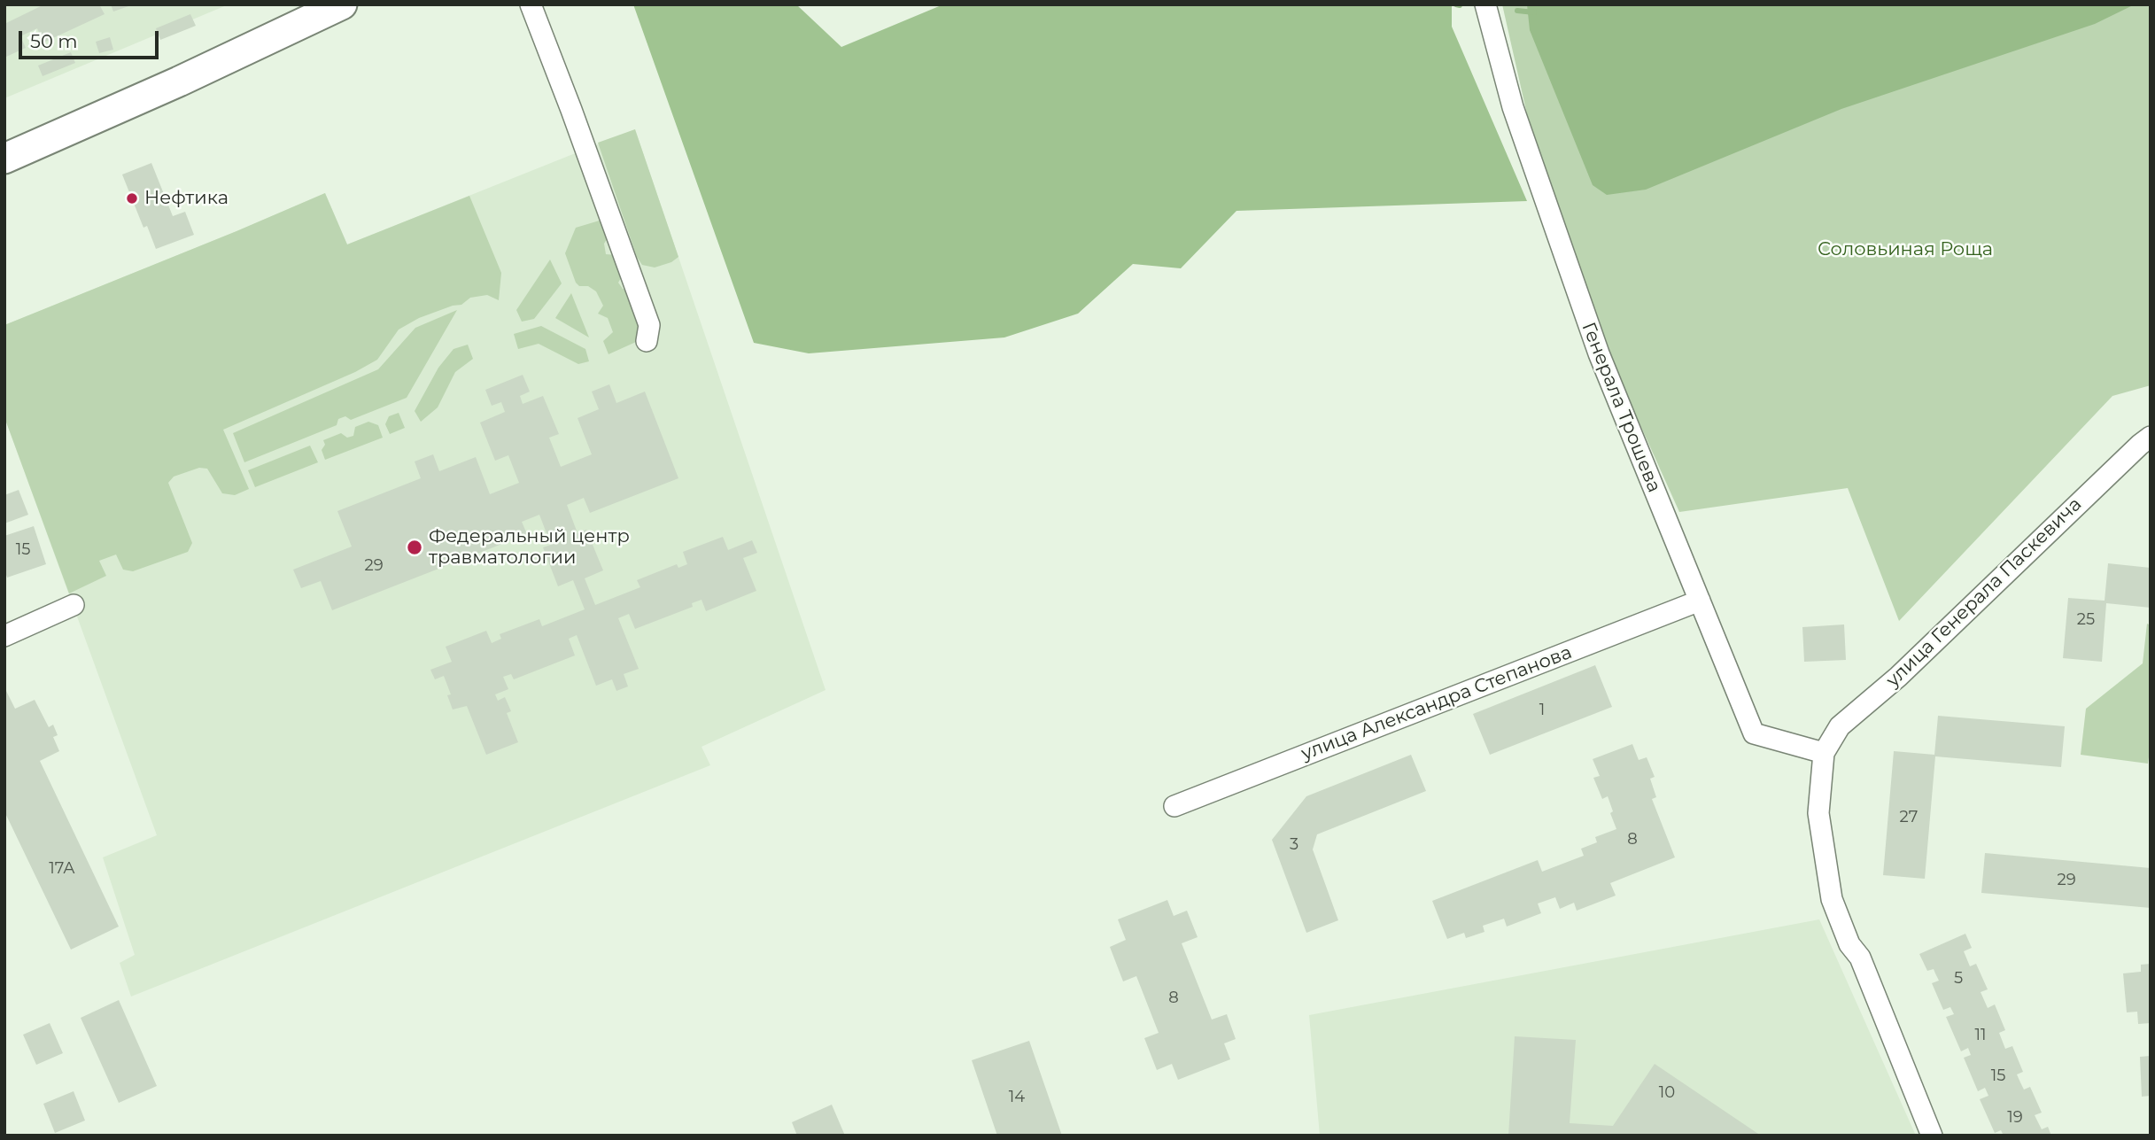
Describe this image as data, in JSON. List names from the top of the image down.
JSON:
{
  "streets": {
    "street": ["Генерала Трошева", "улица Генерала Паскевича", "улица Александра Степанова"]
  },
  "crossings": [
    ["Генерала Трошева", "улица Генерала Паскевича"],
    ["Генерала Трошева", "улица Александра Степанова"]
  ],
  "parks": ["Соловьиная Роща"],
  "places": ["Нефтика", "Федеральный центр травматологии"],
  "house_numbers": [
    "15",
    "29",
    "25",
    "1",
    "27",
    "8",
    "3",
    "17А",
    "29",
    "5",
    "8",
    "11",
    "15",
    "10",
    "14",
    "19"
  ],
  "scale_bar": "50 m"
}
